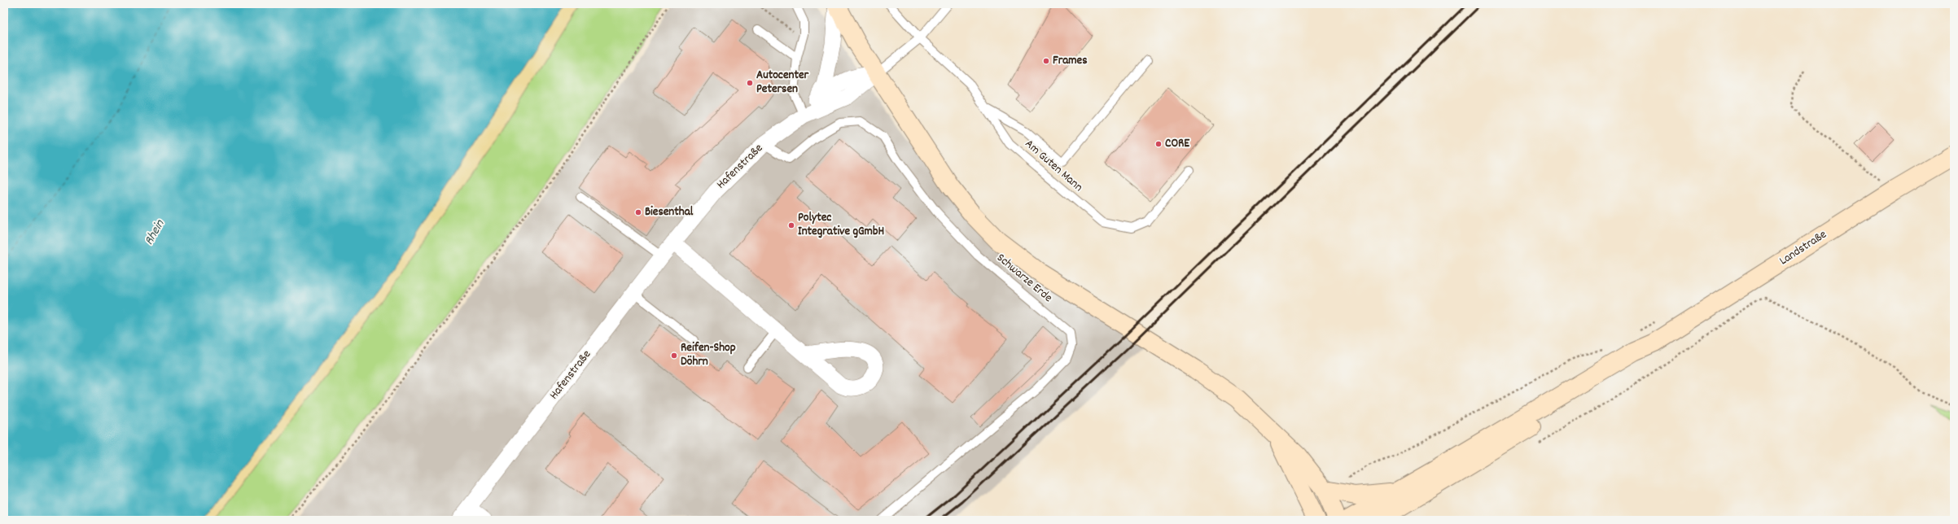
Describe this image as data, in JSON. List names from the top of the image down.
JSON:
{
  "streets": {
    "street": ["Hafenstraße", "Landstraße"],
    "lane": ["Am Guten Mann", "Schwarze Erde"]
  },
  "crossings": [
    ["Hafenstraße", "Schwarze Erde"]
  ],
  "water": ["Rhein"],
  "places": [
    "Frames",
    "Autocenter Petersen",
    "CORE",
    "Biesenthal",
    "Polytec Integrative gGmbH",
    "Reifen-Shop Döhrn"
  ]
}
